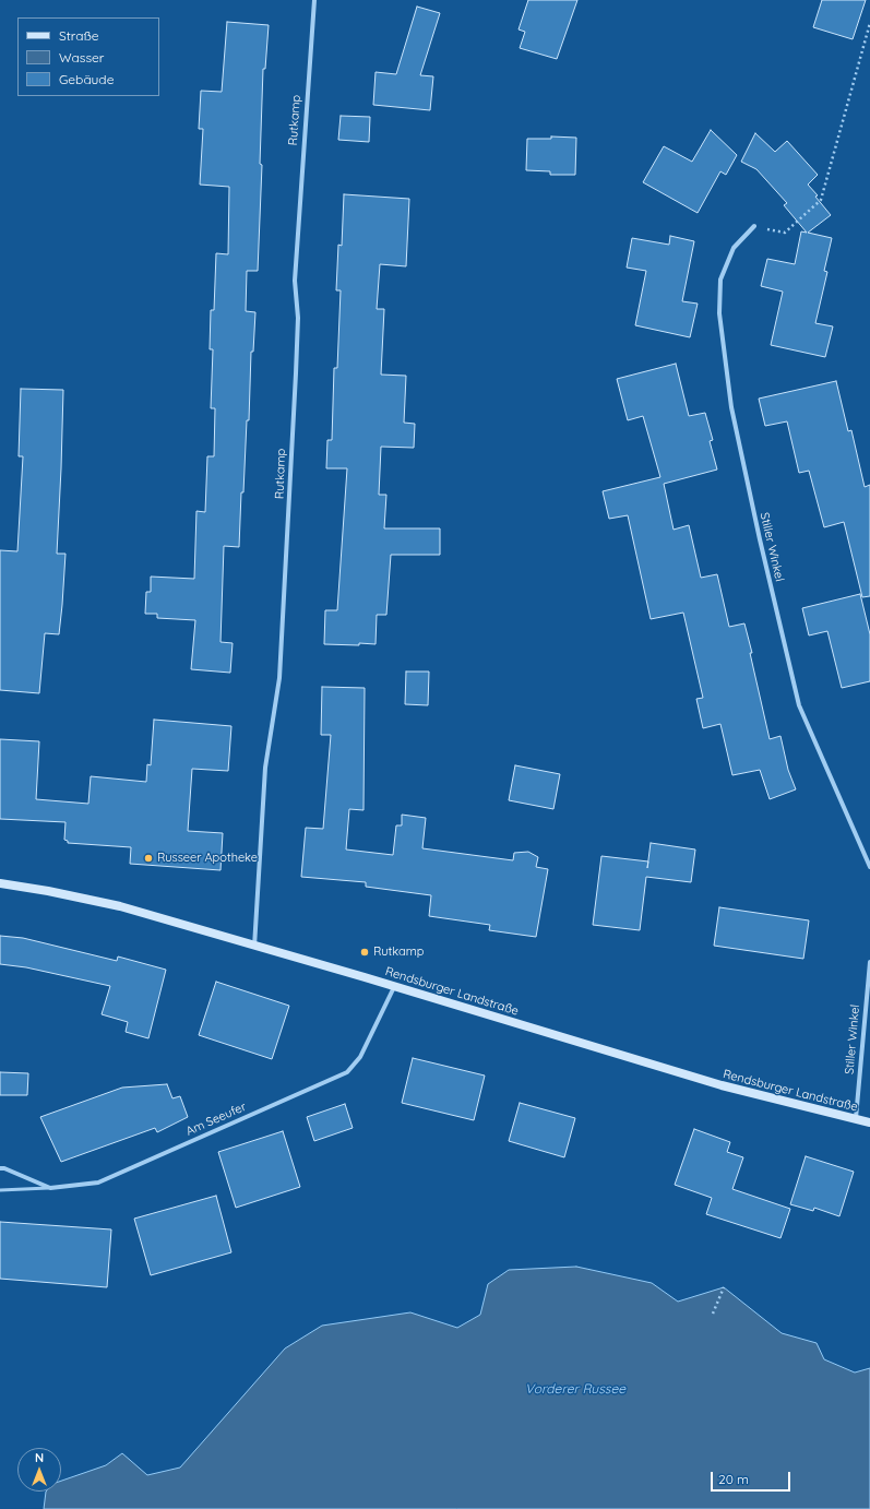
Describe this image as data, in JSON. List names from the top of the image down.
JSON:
{
  "streets": {
    "street": [
      "Rutkamp",
      "Stiller Winkel",
      "Rendsburger Landstraße",
      "Am Seeufer"
    ]
  },
  "crossings": [
    ["Rutkamp", "Rendsburger Landstraße"],
    ["Stiller Winkel", "Rendsburger Landstraße"],
    ["Rendsburger Landstraße", "Am Seeufer"]
  ],
  "water": ["Vorderer Russee"],
  "places": ["Russeer Apotheke", "Rutkamp"],
  "legend": ["Straße", "Wasser", "Gebäude"],
  "scale_bar": "20 m",
  "north": "top"
}
